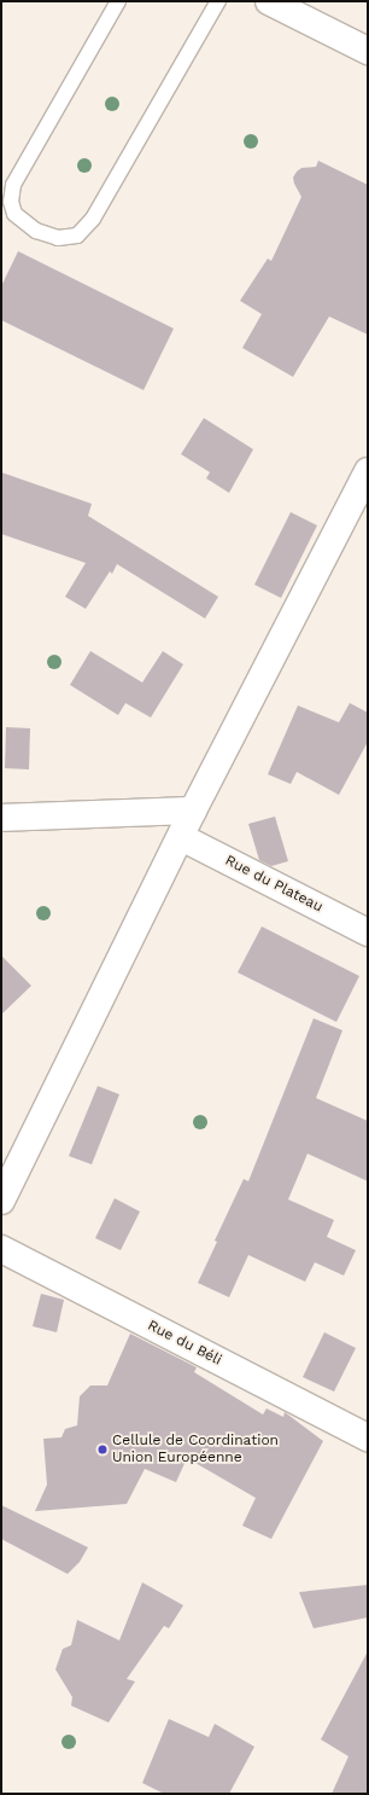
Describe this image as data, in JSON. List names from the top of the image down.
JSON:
{
  "streets": {
    "street": ["Rue du Plateau", "Rue du Béli"]
  },
  "places": ["Cellule de Coordination Union Européenne"]
}
